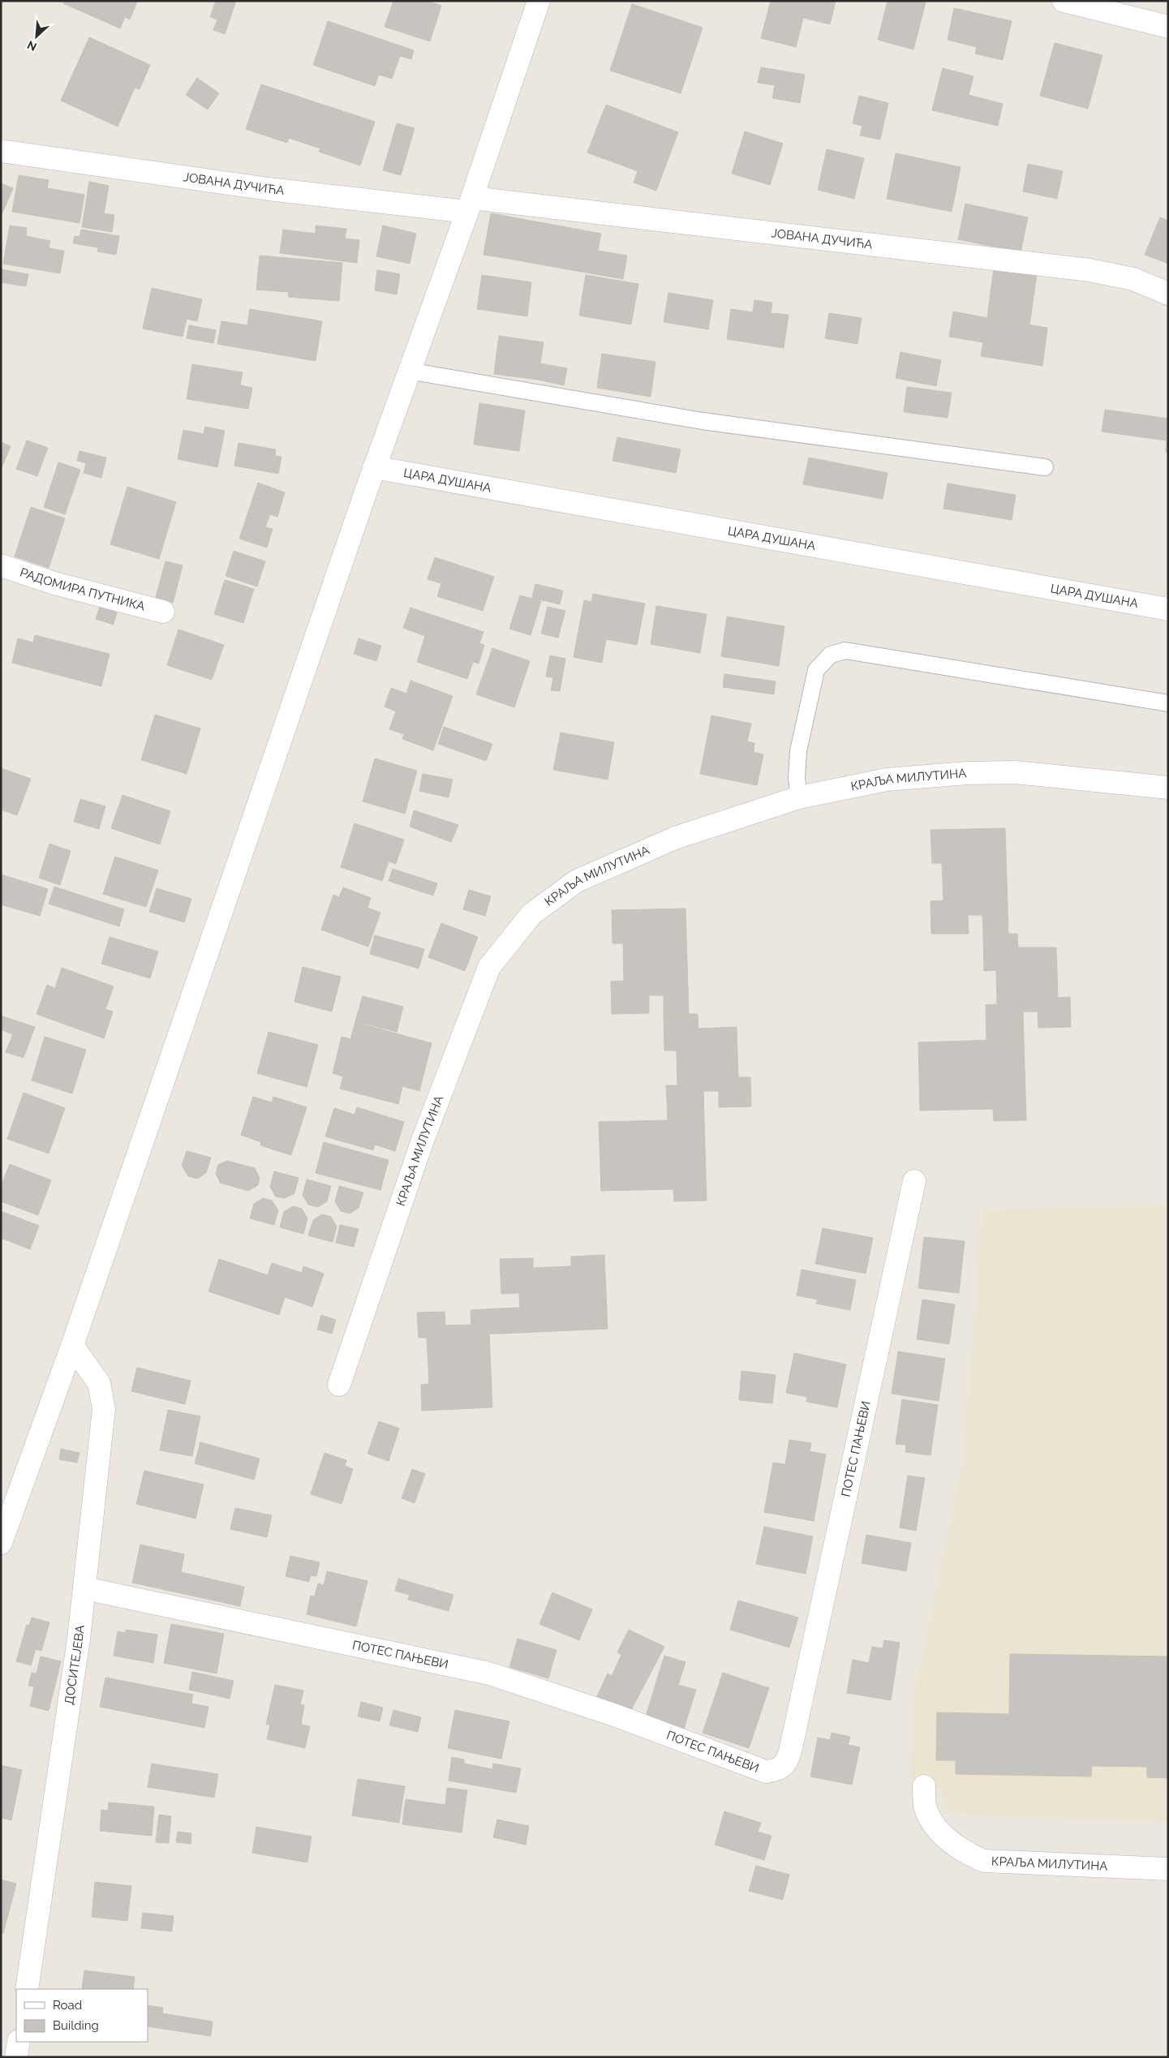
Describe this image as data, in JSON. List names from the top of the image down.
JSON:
{
  "streets": {
    "street": [
      "ЈОВАНА ДУЧИЋА",
      "ЦАРА ДУШАНА",
      "РАДОМИРА ПУТНИКА",
      "КРАЉА МИЛУТИНА",
      "ПОТЕС ПАЊЕВИ",
      "ДОСИТЕЈЕВА"
    ]
  },
  "crossings": [
    ["ПОТЕС ПАЊЕВИ", "ДОСИТЕЈЕВА"]
  ],
  "legend": ["Road", "Building"],
  "north": "bottom left"
}
